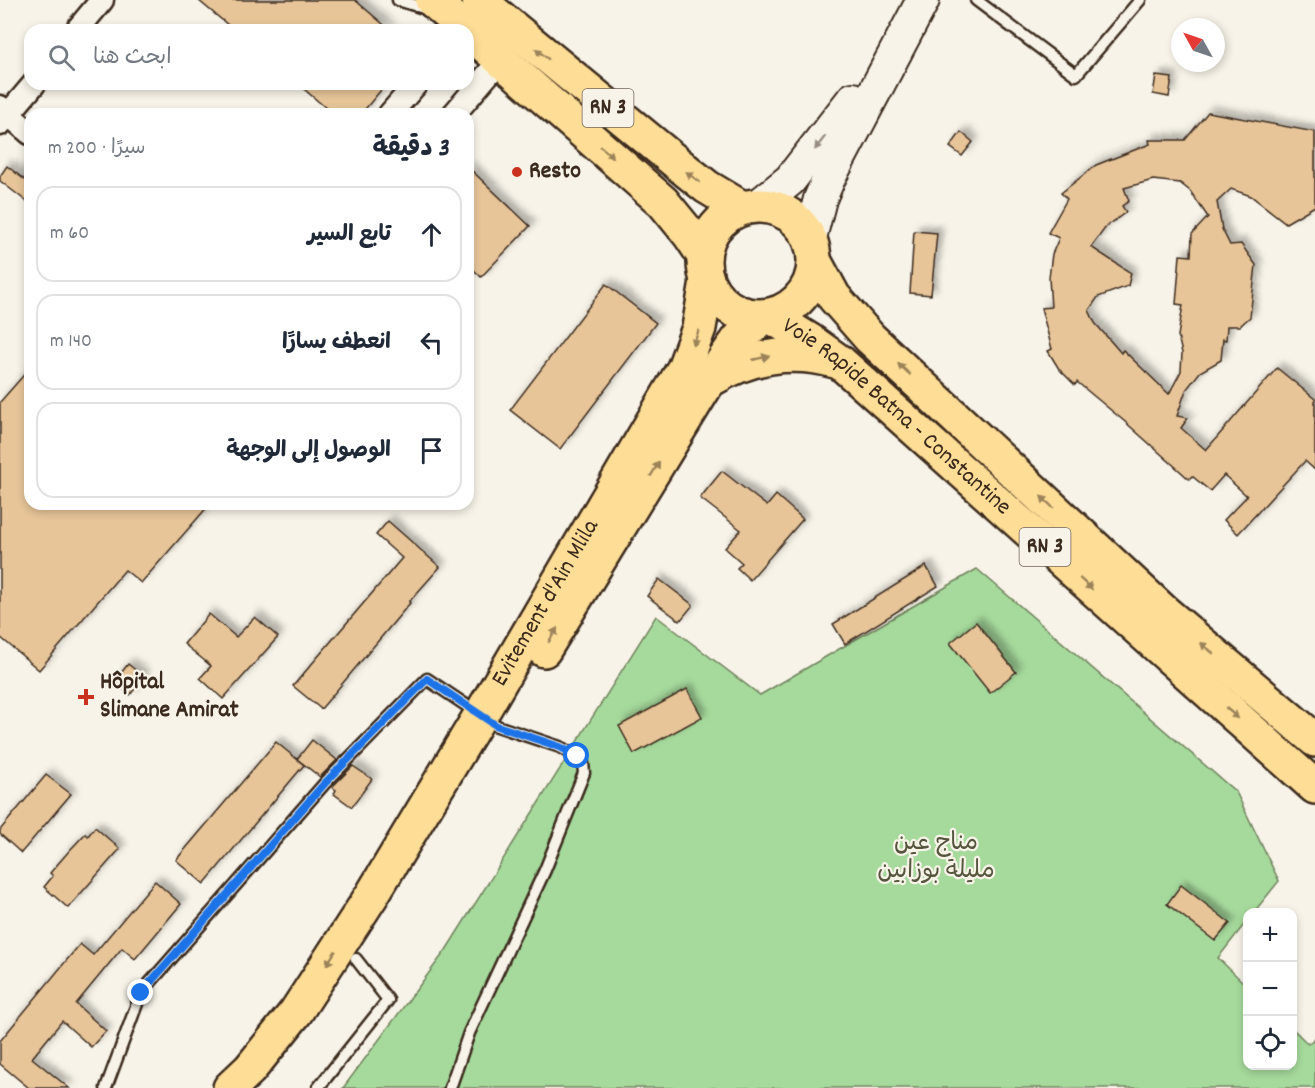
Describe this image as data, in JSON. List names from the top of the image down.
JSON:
{
  "streets": {
    "highway": ["RN 3", "Voie Rapide Batna - Constantine", "Evitement d'Ain Mlila"]
  },
  "crossings": [
    ["RN 3", "Voie Rapide Batna - Constantine"],
    ["RN 3", "Evitement d'Ain Mlila"],
    ["Voie Rapide Batna - Constantine", "Evitement d'Ain Mlila"]
  ],
  "parks": ["مناج عين مليلة بوزابين"],
  "places": {
    "other": ["Resto"],
    "health": ["Hôpital Slimane Amirat"]
  },
  "north": "top left",
  "page": {
    "search": "ابحث هنا",
    "heading": ["3 دقيقة", "سيرًا · 200 m"],
    "list": [
      ["تابع السير", "60 m"],
      ["انعطف يسارًا", "140 m"],
      "الوصول إلى الوجهة"
    ],
    "map_buttons": ["+", "−"]
  }
}
